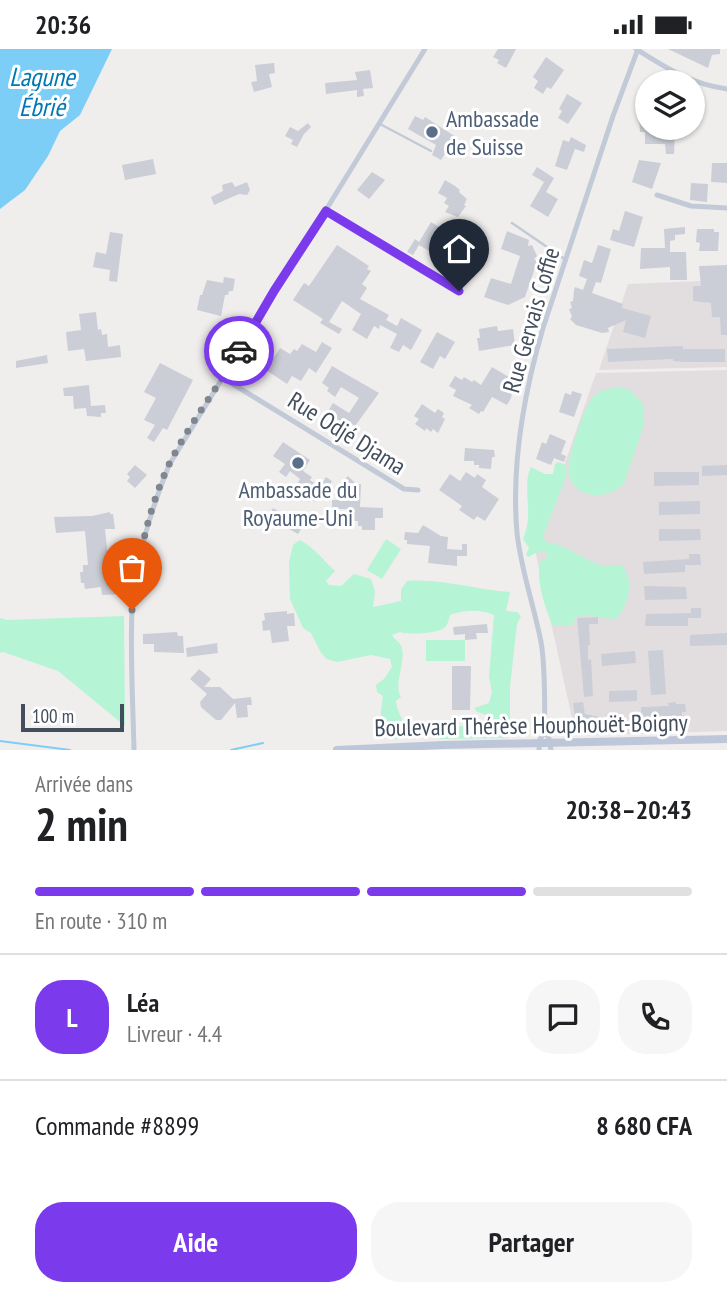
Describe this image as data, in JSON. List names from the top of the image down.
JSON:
{
  "streets": {
    "main road": ["Boulevard Thérèse Houphouët-Boigny"],
    "street": ["Rue Gervais Coffie", "Rue Odjé Djama"]
  },
  "water": ["Lagune Ébrié"],
  "places": ["Ambassade de Suisse", "Ambassade du Royaume-Uni"],
  "scale_bar": "100 m",
  "page": {
    "status": "20:36",
    "scale": "100 m",
    "heading": ["2 min", "Arrivée dans", "20:38–20:43"],
    "panel": [
      "Léa",
      "Livreur · 4.4",
      "Commande #8899",
      "8 680 CFA"
    ],
    "bar": "En route · 310 m",
    "round": "L",
    "buttons": ["Aide", "Partager"]
  }
}
